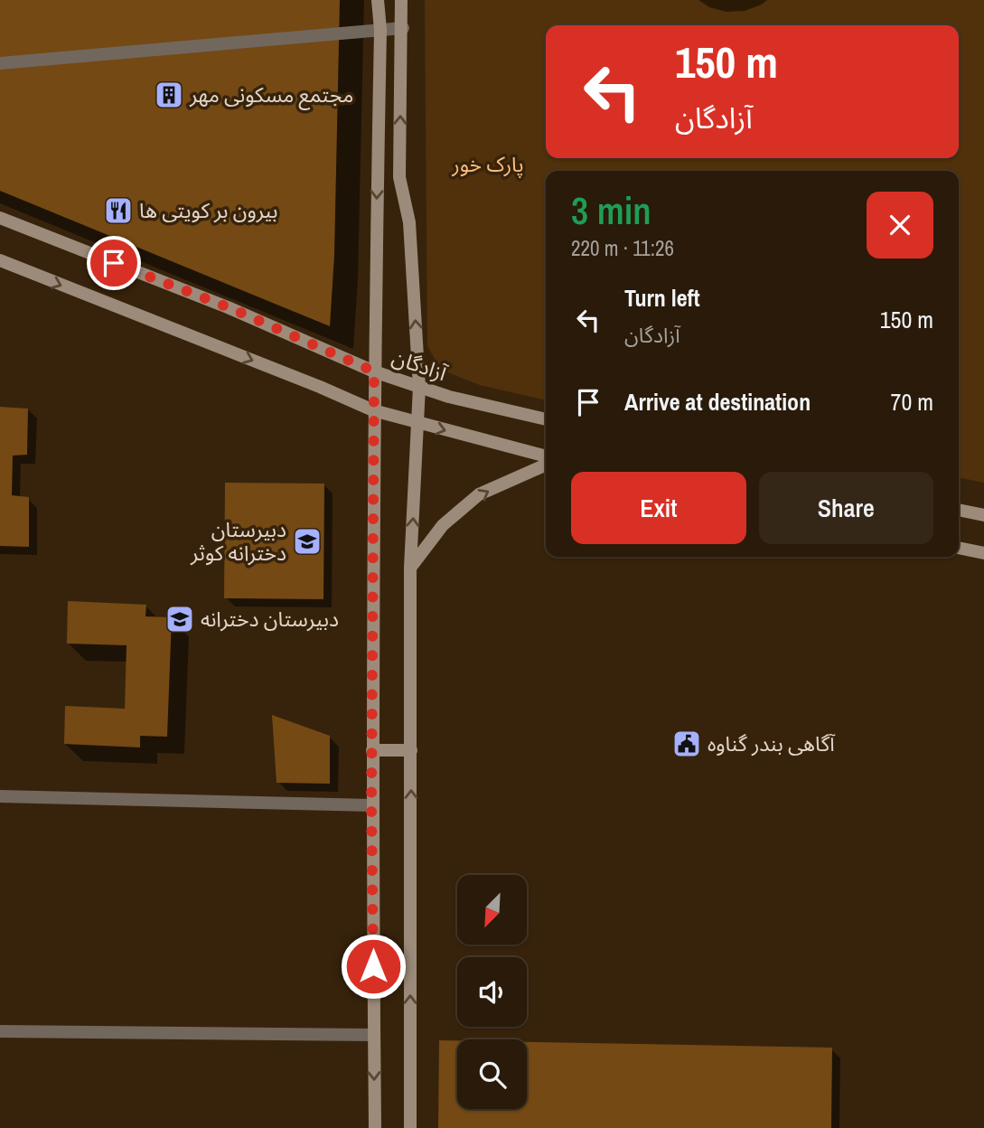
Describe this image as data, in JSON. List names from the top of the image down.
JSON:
{
  "streets": {
    "main road": ["آزادگان"]
  },
  "parks": ["پارک خور"],
  "places": {
    "building": ["مجتمع مسکونی مهر"],
    "restaurant": ["بیرون بر کویتی ها"],
    "school or university": ["دبیرستان دخترانه کوثر", "دبیرستان دخترانه"],
    "public building": ["آگاهی بندر گناوه"]
  },
  "north": "bottom left",
  "page": {
    "turn": ["150 m", "آزادگان"],
    "heading": ["3 min", "220 m · 11:26"],
    "list": [
      {
        "name": "Turn left",
        "note": "آزادگان",
        "value": "150 m"
      },
      {
        "name": "Arrive at destination",
        "value": "70 m"
      }
    ],
    "buttons": ["Exit", "Share"]
  }
}
